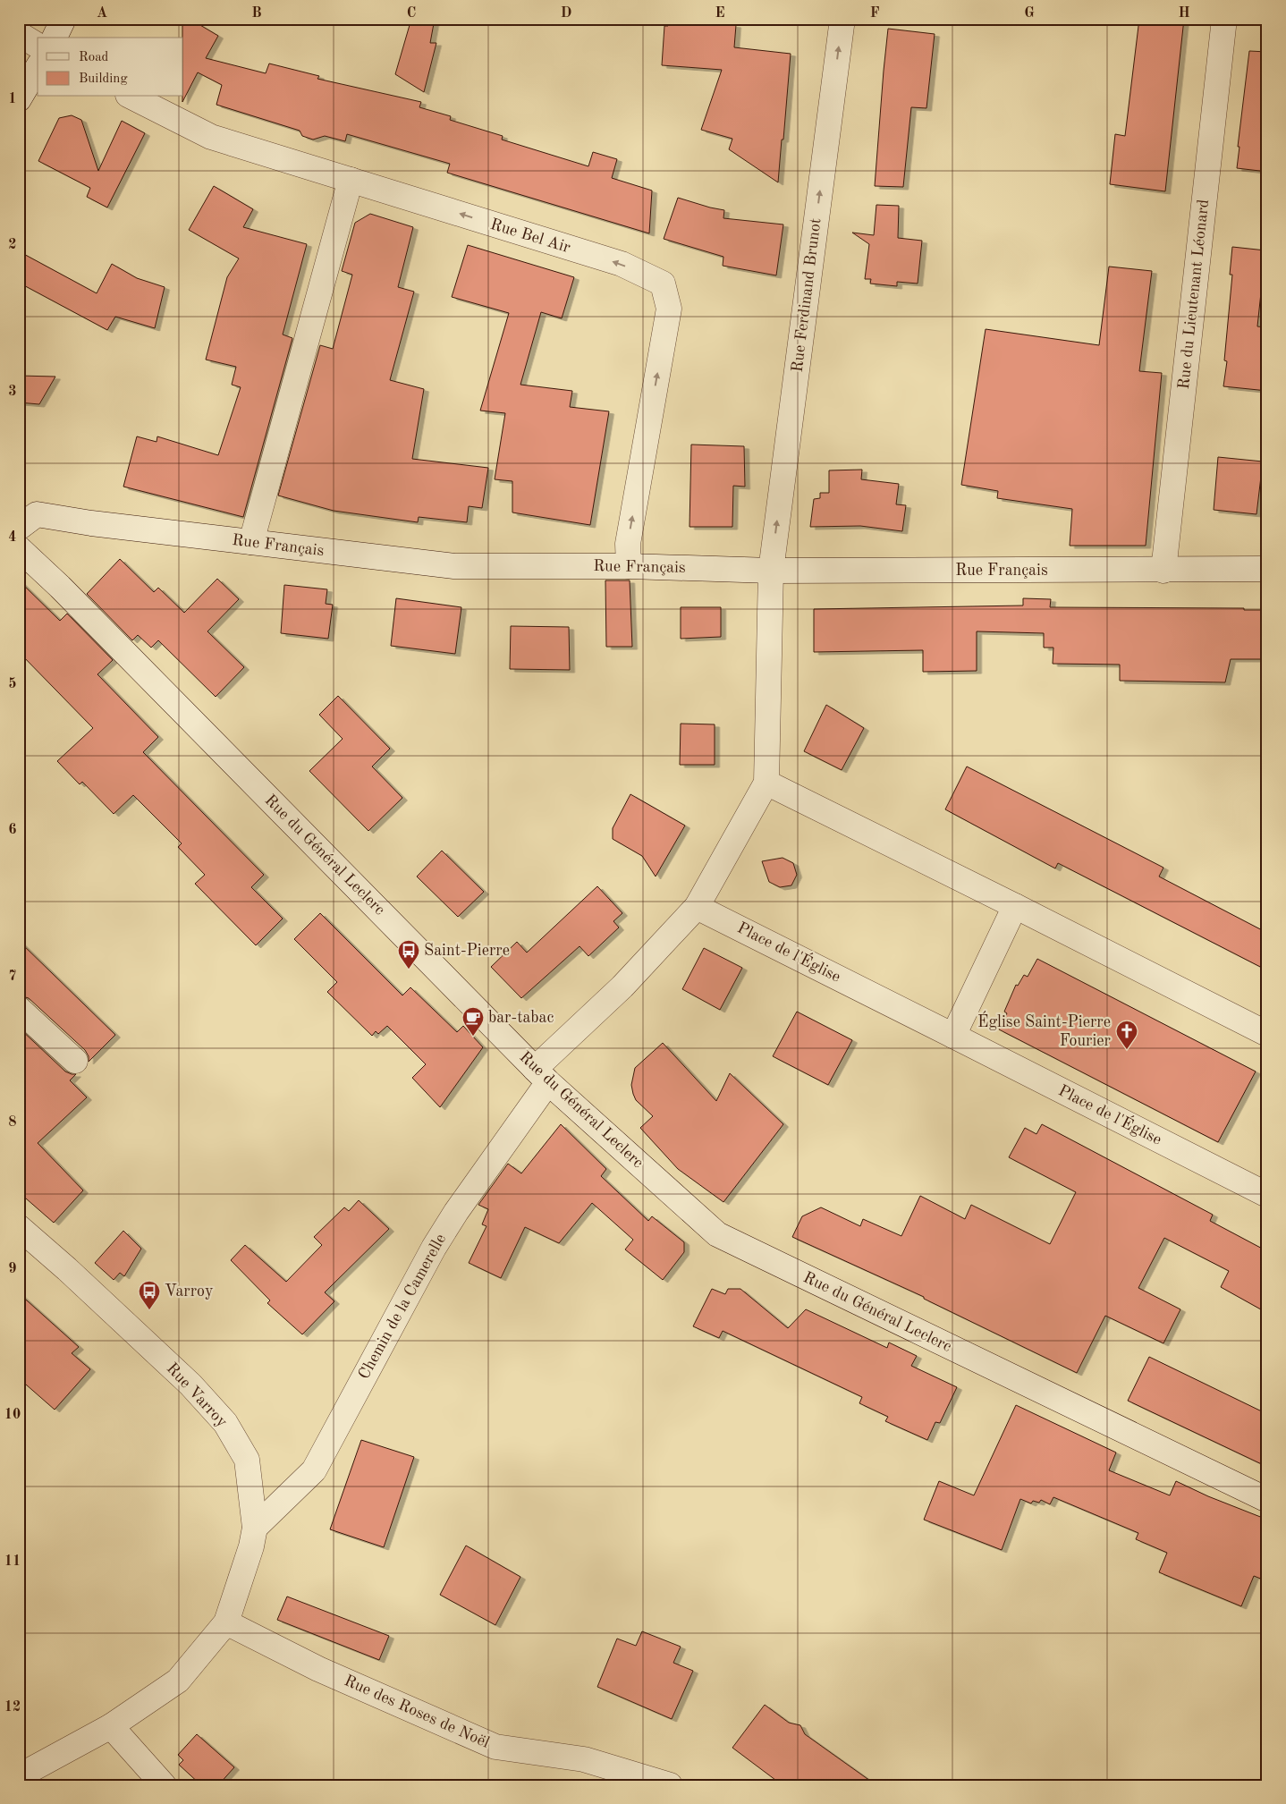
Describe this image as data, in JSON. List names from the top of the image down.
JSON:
{
  "streets": {
    "street": [
      "Rue Bel Air",
      "Rue du Lieutenant Léonard",
      "Rue Ferdinand Brunot",
      "Rue Français",
      "Rue du Général Leclerc",
      "Place de l'Église",
      "Chemin de la Camerelle",
      "Rue Varroy",
      "Rue des Roses de Noël"
    ]
  },
  "crossings": [
    ["Rue Bel Air", "Rue Français"],
    ["Rue du Lieutenant Léonard", "Rue Français"],
    ["Rue Ferdinand Brunot", "Rue Français"],
    ["Rue du Général Leclerc", "Chemin de la Camerelle"],
    ["Chemin de la Camerelle", "Rue Varroy"],
    ["Rue Varroy", "Rue des Roses de Noël"]
  ],
  "one_way": ["Rue Ferdinand Brunot"],
  "places": {
    "bus stop": ["Saint-Pierre", "Varroy"],
    "cafe": ["bar-tabac"],
    "church": ["Église Saint-Pierre Fourier"]
  },
  "legend": ["Road", "Building"],
  "grid": {
    "columns": [
      "A",
      "B",
      "C",
      "D",
      "E",
      "F",
      "G",
      "H"
    ],
    "rows": [
      "1",
      "2",
      "3",
      "4",
      "5",
      "6",
      "7",
      "8",
      "9",
      "10",
      "11",
      "12"
    ]
  }
}
